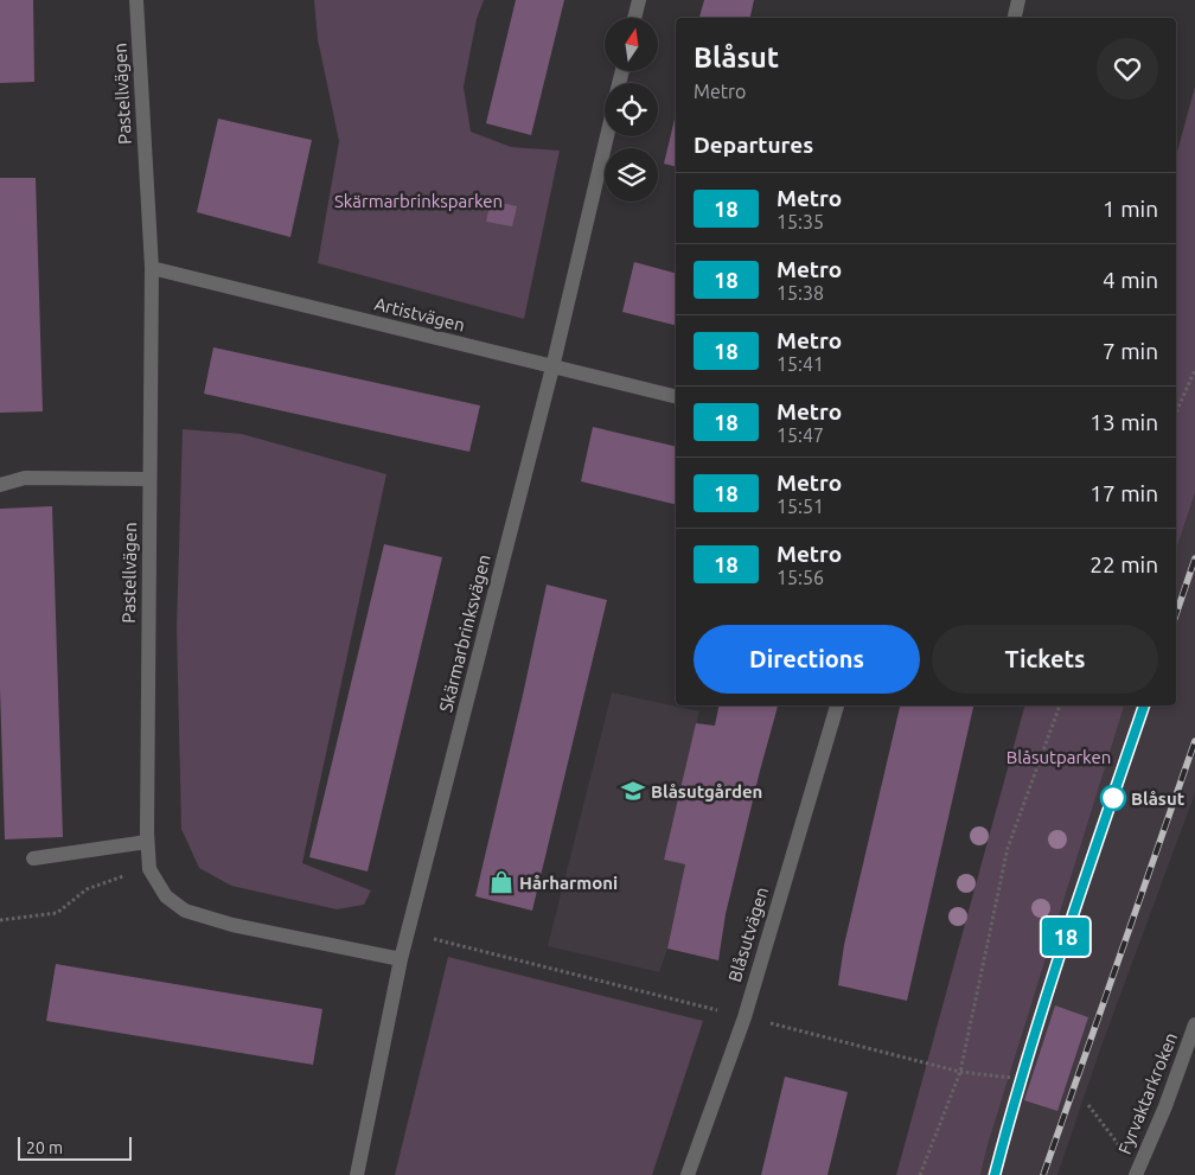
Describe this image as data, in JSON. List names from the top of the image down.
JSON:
{
  "streets": {
    "street": [
      "Pastellvägen",
      "Artistvägen",
      "Skärmarbrinksvägen",
      "Blåsutvägen",
      "Fyrvaktarkroken"
    ]
  },
  "crossings": [
    ["Pastellvägen", "Artistvägen"],
    ["Pastellvägen", "Skärmarbrinksvägen"],
    ["Artistvägen", "Skärmarbrinksvägen"]
  ],
  "parks": ["Skärmarbrinksparken", "Blåsutparken"],
  "places": {
    "school or university": ["Blåsutgården"],
    "other": ["Blåsut"],
    "shop": ["Hårharmoni"]
  },
  "lines": ["metro line 18"],
  "scale_bar": "20 m",
  "north": "top",
  "page": {
    "on_map": "18",
    "heading": [
      ["Blåsut", "Metro"],
      "Departures"
    ],
    "list": [
      {
        "mark": "18",
        "name": "Metro",
        "note": "15:35",
        "value": "1 min"
      },
      {
        "mark": "18",
        "name": "Metro",
        "note": "15:38",
        "value": "4 min"
      },
      {
        "mark": "18",
        "name": "Metro",
        "note": "15:41",
        "value": "7 min"
      },
      {
        "mark": "18",
        "name": "Metro",
        "note": "15:47",
        "value": "13 min"
      },
      {
        "mark": "18",
        "name": "Metro",
        "note": "15:51",
        "value": "17 min"
      },
      {
        "mark": "18",
        "name": "Metro",
        "note": "15:56",
        "value": "22 min"
      }
    ],
    "buttons": ["Directions", "Tickets"],
    "scale": "20 m"
  }
}
